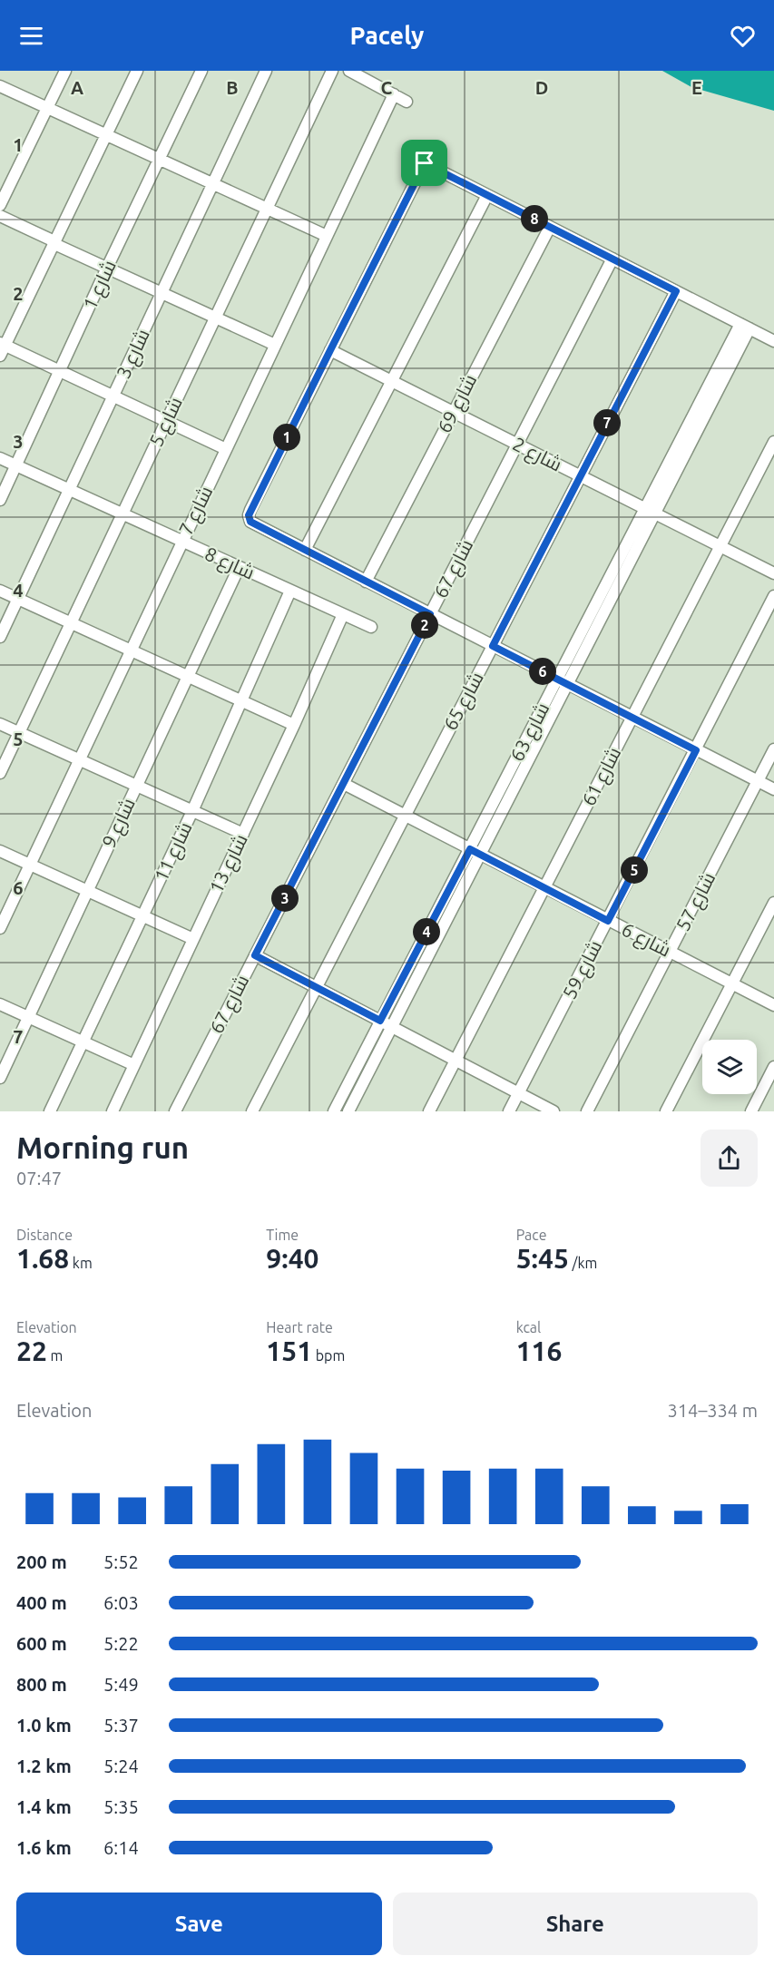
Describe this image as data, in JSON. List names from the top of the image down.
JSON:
{
  "streets": {
    "street": [
      "شارع 1",
      "شارع 3",
      "شارع 69",
      "شارع 5",
      "شارع 2",
      "شارع 7",
      "شارع 8",
      "شارع 67",
      "شارع 65",
      "شارع 63",
      "شارع 61",
      "شارع 9",
      "شارع 11",
      "شارع 13",
      "شارع 57",
      "شارع 6",
      "شارع 59"
    ]
  },
  "crossings": [
    ["شارع 1", "شارع 8"],
    ["شارع 3", "شارع 8"],
    ["شارع 69", "شارع 2"],
    ["شارع 5", "شارع 8"],
    ["شارع 2", "شارع 67"],
    ["شارع 2", "شارع 65"],
    ["شارع 2", "شارع 63"],
    ["شارع 2", "شارع 61"],
    ["شارع 7", "شارع 8"],
    ["شارع 8", "شارع 9"],
    ["شارع 8", "شارع 11"],
    ["شارع 8", "شارع 13"],
    ["شارع 67", "شارع 6"],
    ["شارع 65", "شارع 6"],
    ["شارع 63", "شارع 6"],
    ["شارع 61", "شارع 6"],
    ["شارع 57", "شارع 6"],
    ["شارع 6", "شارع 59"]
  ],
  "page": {
    "header": "Pacely",
    "pins": [
      "8",
      "7",
      "1",
      "2",
      "6",
      "5",
      "3",
      "4"
    ],
    "heading": ["Morning run", "07:47"],
    "stats": [
      ["Distance", "1.68 km"],
      ["Time", "9:40"],
      ["Pace", "5:45 /km"],
      ["Elevation", "22 m"],
      ["Heart rate", "151 bpm"],
      ["kcal", "116"]
    ],
    "chart": ["Elevation", "314–334 m"],
    "list": [
      {
        "name": "200 m",
        "note": "5:52"
      },
      {
        "name": "400 m",
        "note": "6:03"
      },
      {
        "name": "600 m",
        "note": "5:22"
      },
      {
        "name": "800 m",
        "note": "5:49"
      },
      {
        "name": "1.0 km",
        "note": "5:37"
      },
      {
        "name": "1.2 km",
        "note": "5:24"
      },
      {
        "name": "1.4 km",
        "note": "5:35"
      },
      {
        "name": "1.6 km",
        "note": "6:14"
      }
    ],
    "buttons": ["Save", "Share"]
  },
  "grid": {
    "columns": [
      "A",
      "B",
      "C",
      "D",
      "E"
    ],
    "rows": [
      "1",
      "2",
      "3",
      "4",
      "5",
      "6",
      "7"
    ]
  }
}
